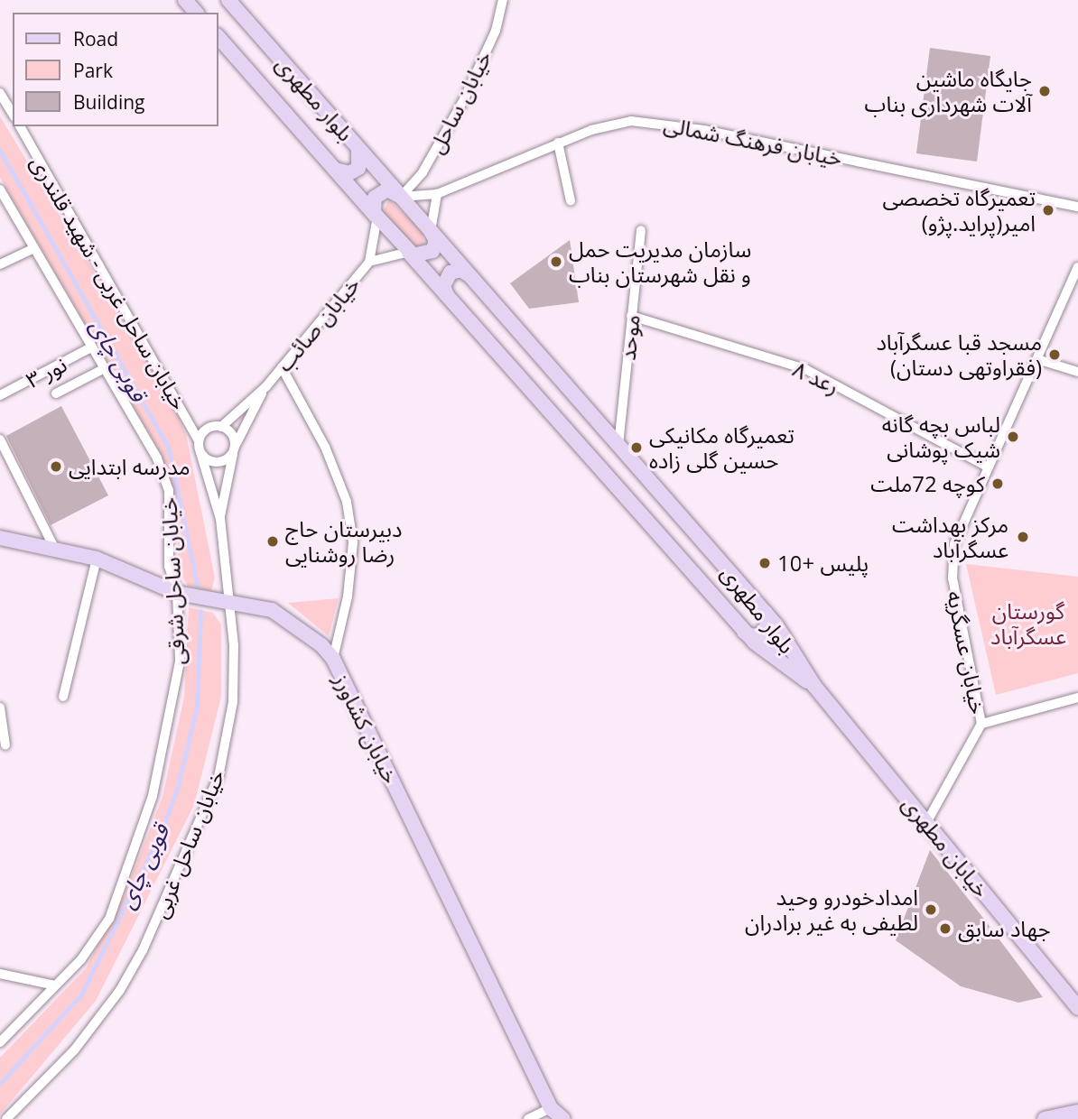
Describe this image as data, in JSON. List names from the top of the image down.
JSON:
{
  "streets": {
    "main road": ["بلوار مطهری", "خیابان کشاورز", "خیابان مطهری"],
    "street": [
      "خیابان ساحل",
      "خیابان فرهنگ شمالی",
      "خیابان ساحل غربی - شهید قلندری",
      "خیابان صائب",
      "موحد",
      "نور ۳",
      "رعد ۸",
      "خیابان ساحل شرقی",
      "خیابان عسگریه",
      "خیابان ساحل غربی"
    ]
  },
  "crossings": [
    ["بلوار مطهری", "خیابان ساحل"],
    ["بلوار مطهری", "خیابان فرهنگ شمالی"],
    ["بلوار مطهری", "خیابان صائب"],
    ["بلوار مطهری", "موحد"],
    ["بلوار مطهری", "خیابان مطهری"],
    ["خیابان ساحل", "خیابان فرهنگ شمالی"],
    ["خیابان ساحل غربی - شهید قلندری", "خیابان صائب"],
    ["خیابان ساحل غربی - شهید قلندری", "خیابان ساحل غربی"],
    ["خیابان صائب", "خیابان ساحل غربی"],
    ["موحد", "رعد ۸"],
    ["نور ۳", "خیابان ساحل شرقی"],
    ["رعد ۸", "خیابان عسگریه"],
    ["خیابان ساحل شرقی", "خیابان کشاورز"],
    ["خیابان عسگریه", "خیابان مطهری"],
    ["خیابان کشاورز", "خیابان ساحل غربی"]
  ],
  "water": ["قوبی چای"],
  "parks": ["گورستان عسگرآباد"],
  "places": [
    "جایگاه ماشین آلات شهرداری بناب",
    "تعمیرگاه تخصصی امیر(پراید.پژو)",
    "سازمان مدیریت حمل و نقل شهرستان بناب",
    "مسجد قبا عسگرآباد (فقراوتهی دستان)",
    "لباس بچه گانه شیک پوشانی",
    "تعمیرگاه مکانیکی حسین گلی زاده",
    "مدرسه ابتدایی",
    "کوچه 72ملت",
    "مرکز بهداشت عسگرآباد",
    "دبیرستان حاج رضا روشنایی",
    "پلیس +10",
    "امدادخودرو وحید لطیفی به غیر برادران",
    "جهاد سابق"
  ],
  "legend": ["Road", "Park", "Building"]
}
